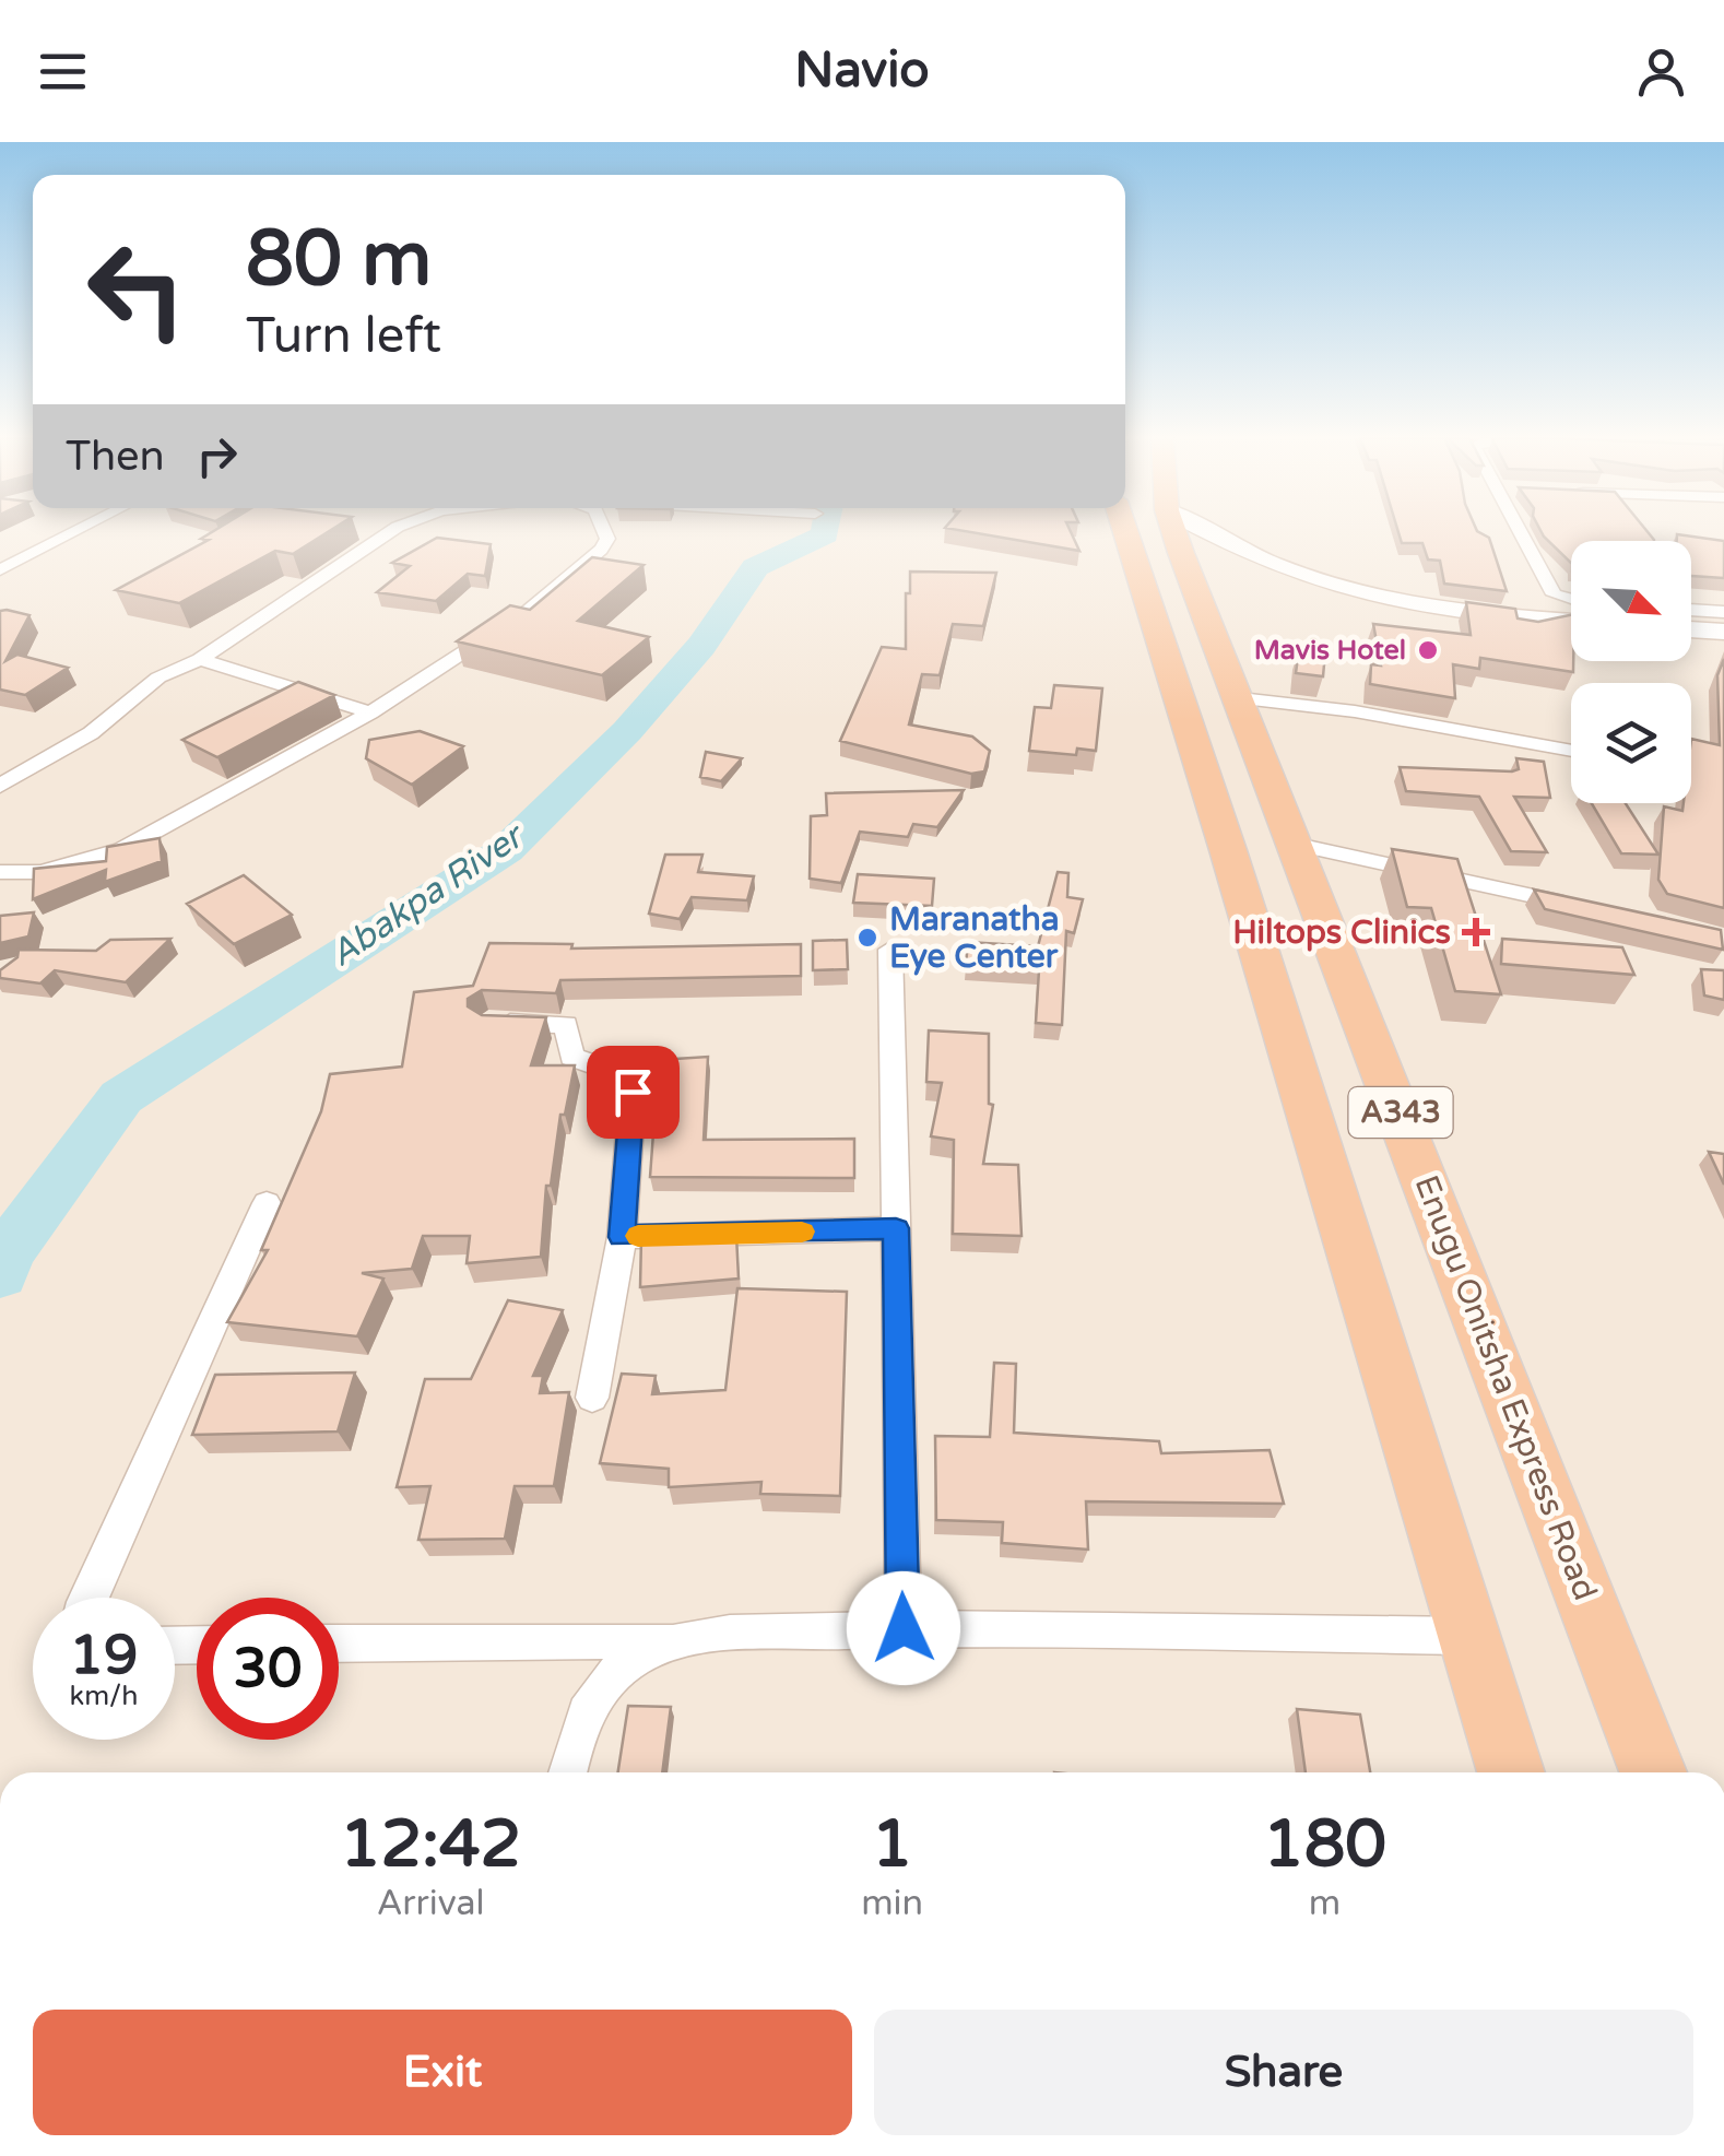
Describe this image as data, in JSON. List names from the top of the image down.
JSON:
{
  "streets": {
    "highway": ["A343", "Enugu Onitsha Express Road"]
  },
  "water": ["Abakpa River"],
  "places": {
    "other": ["Mavis Hotel", "Maranatha Eye Center"],
    "health": ["Hiltops Clinics"]
  },
  "north": "bottom right",
  "page": {
    "header": "Navio",
    "turn": ["80 m", "Turn left"],
    "then": "Then",
    "speed": "19 km/h",
    "limit": "30",
    "eta": [
      "12:42",
      "Arrival",
      "1",
      "min",
      "180",
      "m"
    ],
    "buttons": ["Exit", "Share"]
  }
}
